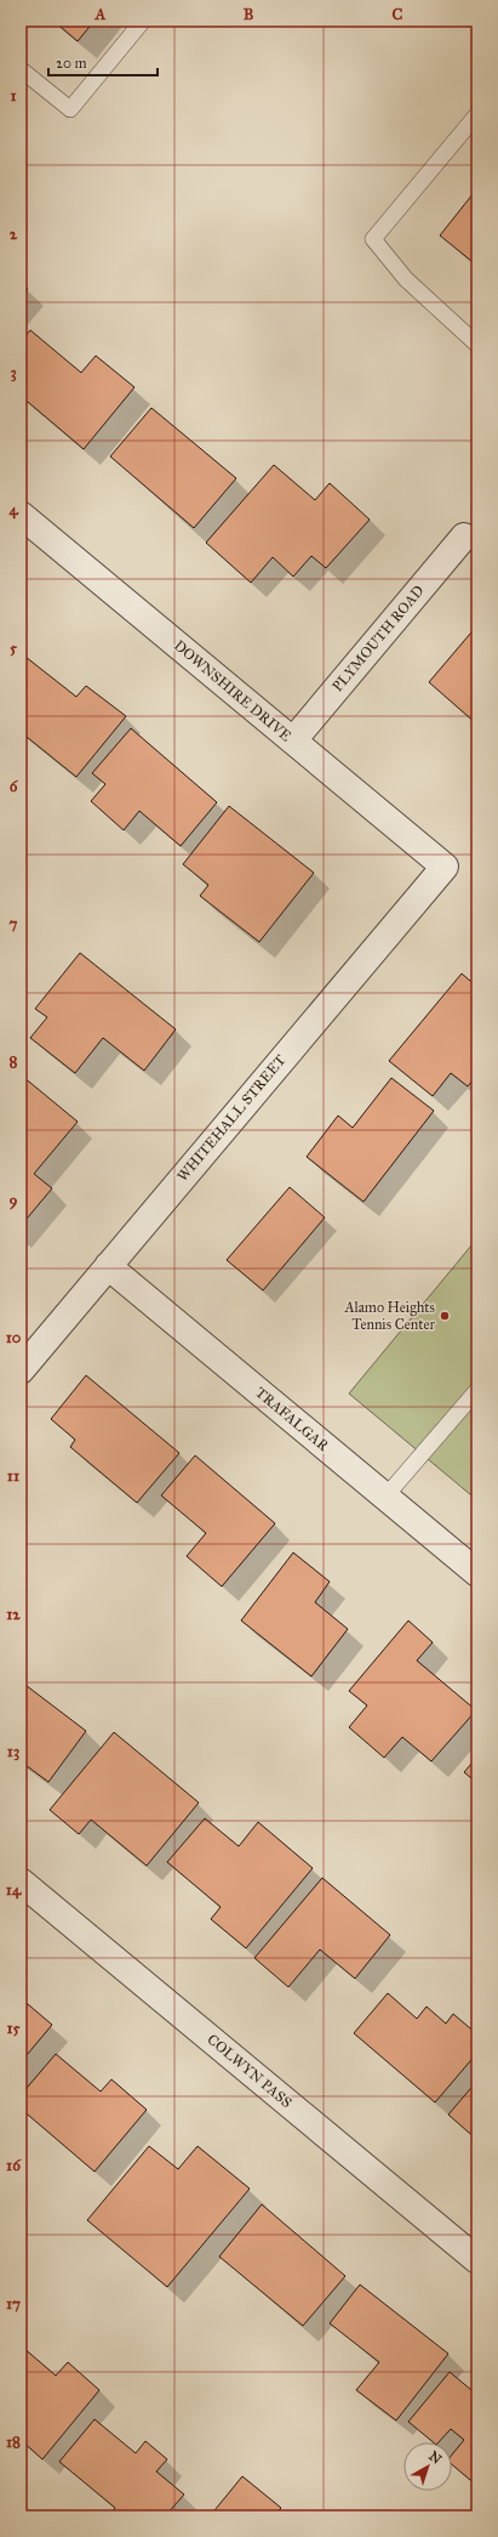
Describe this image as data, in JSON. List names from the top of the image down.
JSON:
{
  "streets": {
    "street": [
      "PLYMOUTH ROAD",
      "DOWNSHIRE DRIVE",
      "WHITEHALL STREET",
      "TRAFALGAR",
      "COLWYN PASS"
    ]
  },
  "crossings": [
    ["PLYMOUTH ROAD", "DOWNSHIRE DRIVE"],
    ["DOWNSHIRE DRIVE", "WHITEHALL STREET"],
    ["WHITEHALL STREET", "TRAFALGAR"]
  ],
  "places": ["Alamo Heights Tennis Center"],
  "scale_bar": "20 m",
  "north": "top right",
  "grid": {
    "columns": ["A", "B", "C"],
    "rows": [
      "1",
      "2",
      "3",
      "4",
      "5",
      "6",
      "7",
      "8",
      "9",
      "10",
      "11",
      "12",
      "13",
      "14",
      "15",
      "16",
      "17",
      "18"
    ]
  }
}
